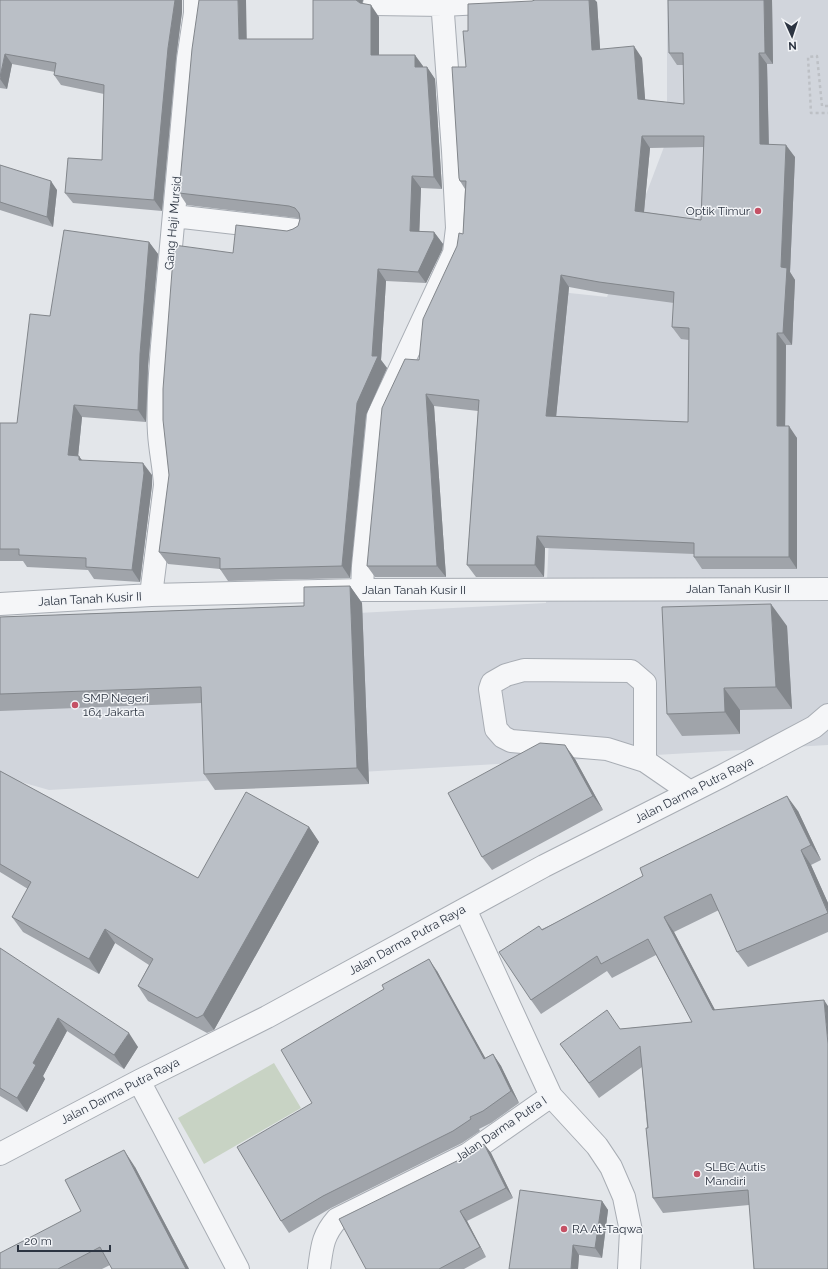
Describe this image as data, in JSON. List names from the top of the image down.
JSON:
{
  "streets": {
    "street": [
      "Gang Haji Mursid",
      "Jalan Tanah Kusir II",
      "Jalan Darma Putra Raya",
      "Jalan Darma Putra I"
    ]
  },
  "crossings": [
    ["Gang Haji Mursid", "Jalan Tanah Kusir II"],
    ["Jalan Darma Putra Raya", "Jalan Darma Putra I"]
  ],
  "places": [
    "Optik Timur",
    "SMP Negeri 164 Jakarta",
    "SLBC Autis Mandiri",
    "RA At-Taqwa"
  ],
  "scale_bar": "20 m",
  "north": "bottom"
}
